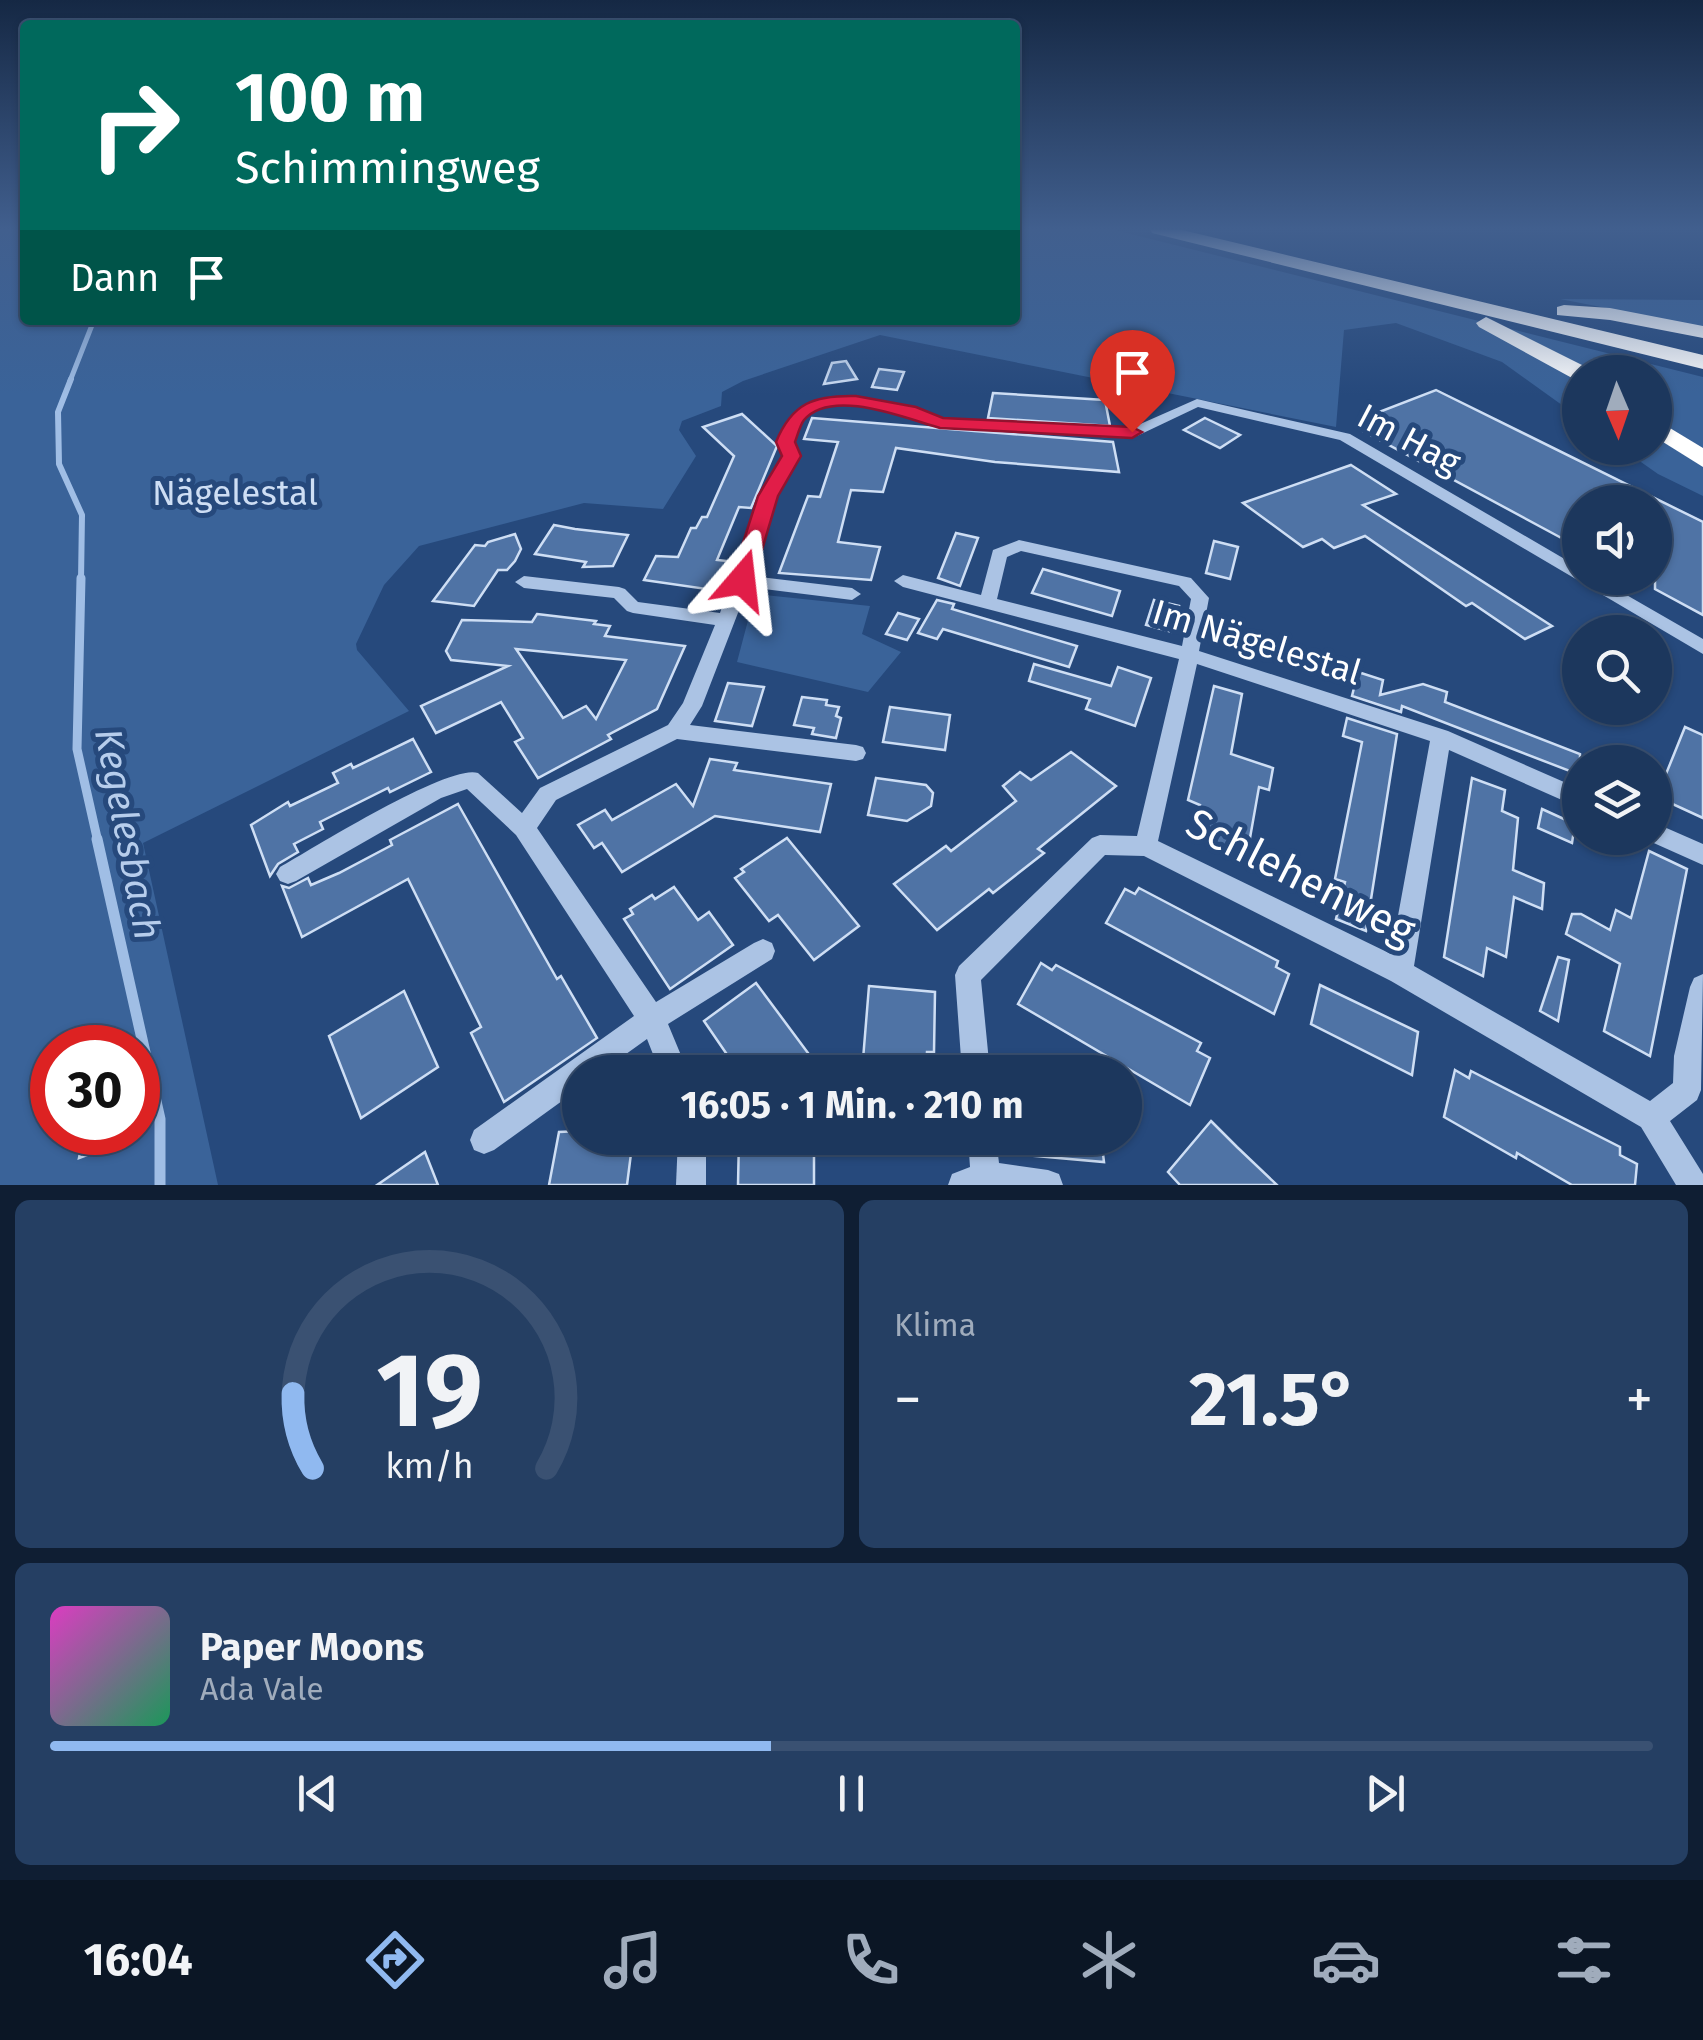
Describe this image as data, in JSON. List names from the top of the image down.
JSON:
{
  "streets": {
    "street": ["Im Hag", "Im Nägelestal", "Schlehenweg"]
  },
  "water": ["Kegelesbach"],
  "parks": ["Nägelestal"],
  "north": "bottom",
  "page": {
    "turn": ["100 m", "Schimmingweg"],
    "then": "Dann",
    "limit": "30",
    "trip": "16:05 · 1 Min. · 210 m",
    "tile": "Klima",
    "heat": ["−", "21.5°", "+"],
    "song": ["Paper Moons", "Ada Vale"],
    "tabs": "16:04",
    "gauge": ["19", "km/h"]
  }
}
